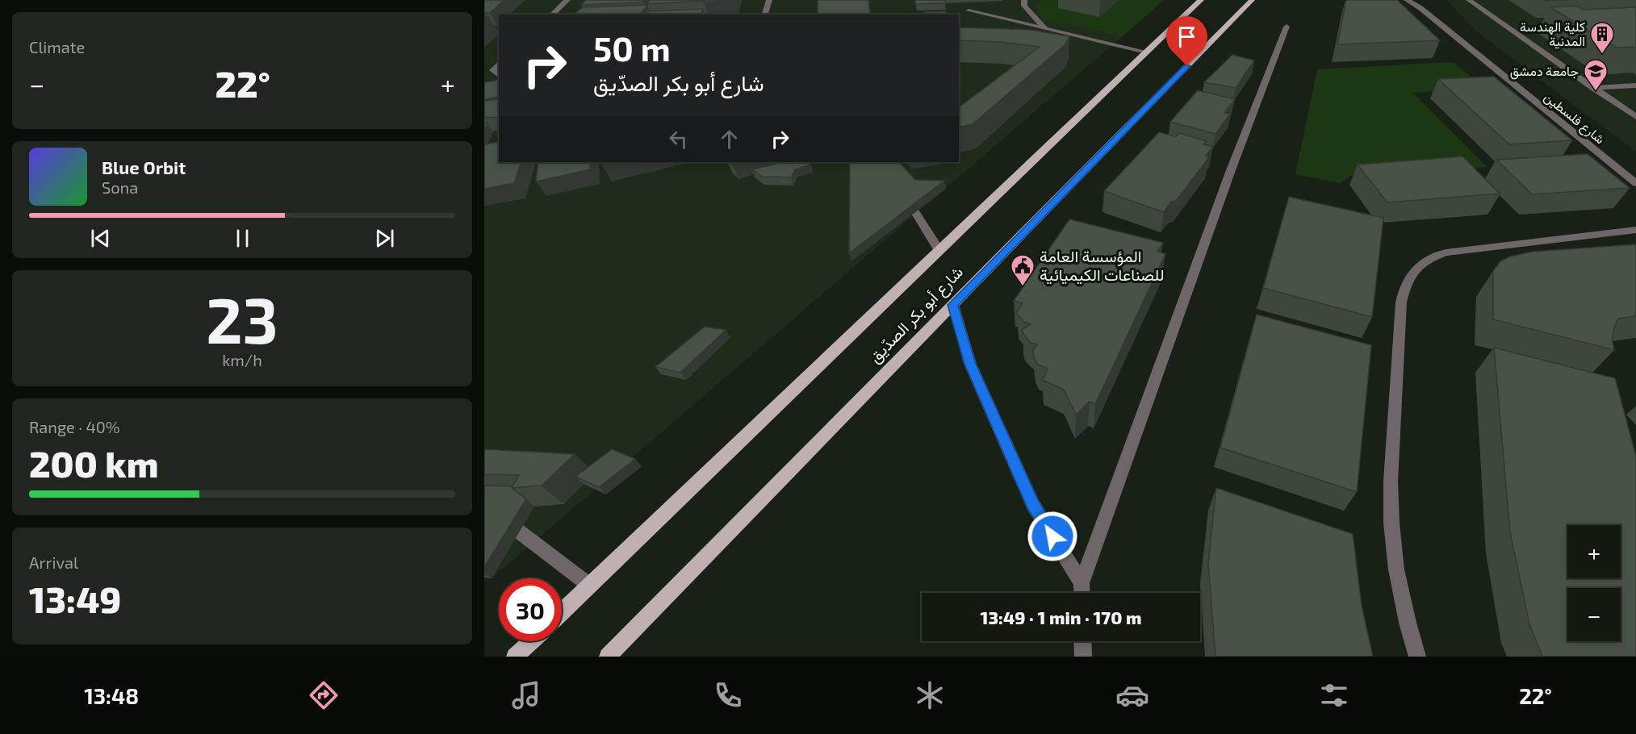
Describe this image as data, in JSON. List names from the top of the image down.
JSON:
{
  "streets": {
    "main road": ["شارع أبو بكر الصدّيق"],
    "street": ["شارع فلسطين"]
  },
  "places": {
    "building": ["كلية الهندسة المدنية"],
    "school or university": ["جامعة دمشق"],
    "public building": ["المؤسسة العامة للصناعات الكيميائية"]
  },
  "page": {
    "tile": [
      "Climate",
      ["23", "km/h"],
      ["Range · 40%", "200 km"],
      ["Arrival", "13:49"]
    ],
    "turn": ["50 m", "شارع أبو بكر الصدّيق"],
    "heat": ["−", "22°", "+"],
    "song": ["Blue Orbit", "Sona"],
    "map_buttons": ["+", "−"],
    "limit": "30",
    "trip": "13:49 · 1 min · 170 m",
    "tabs": ["13:48", "22°"]
  }
}
